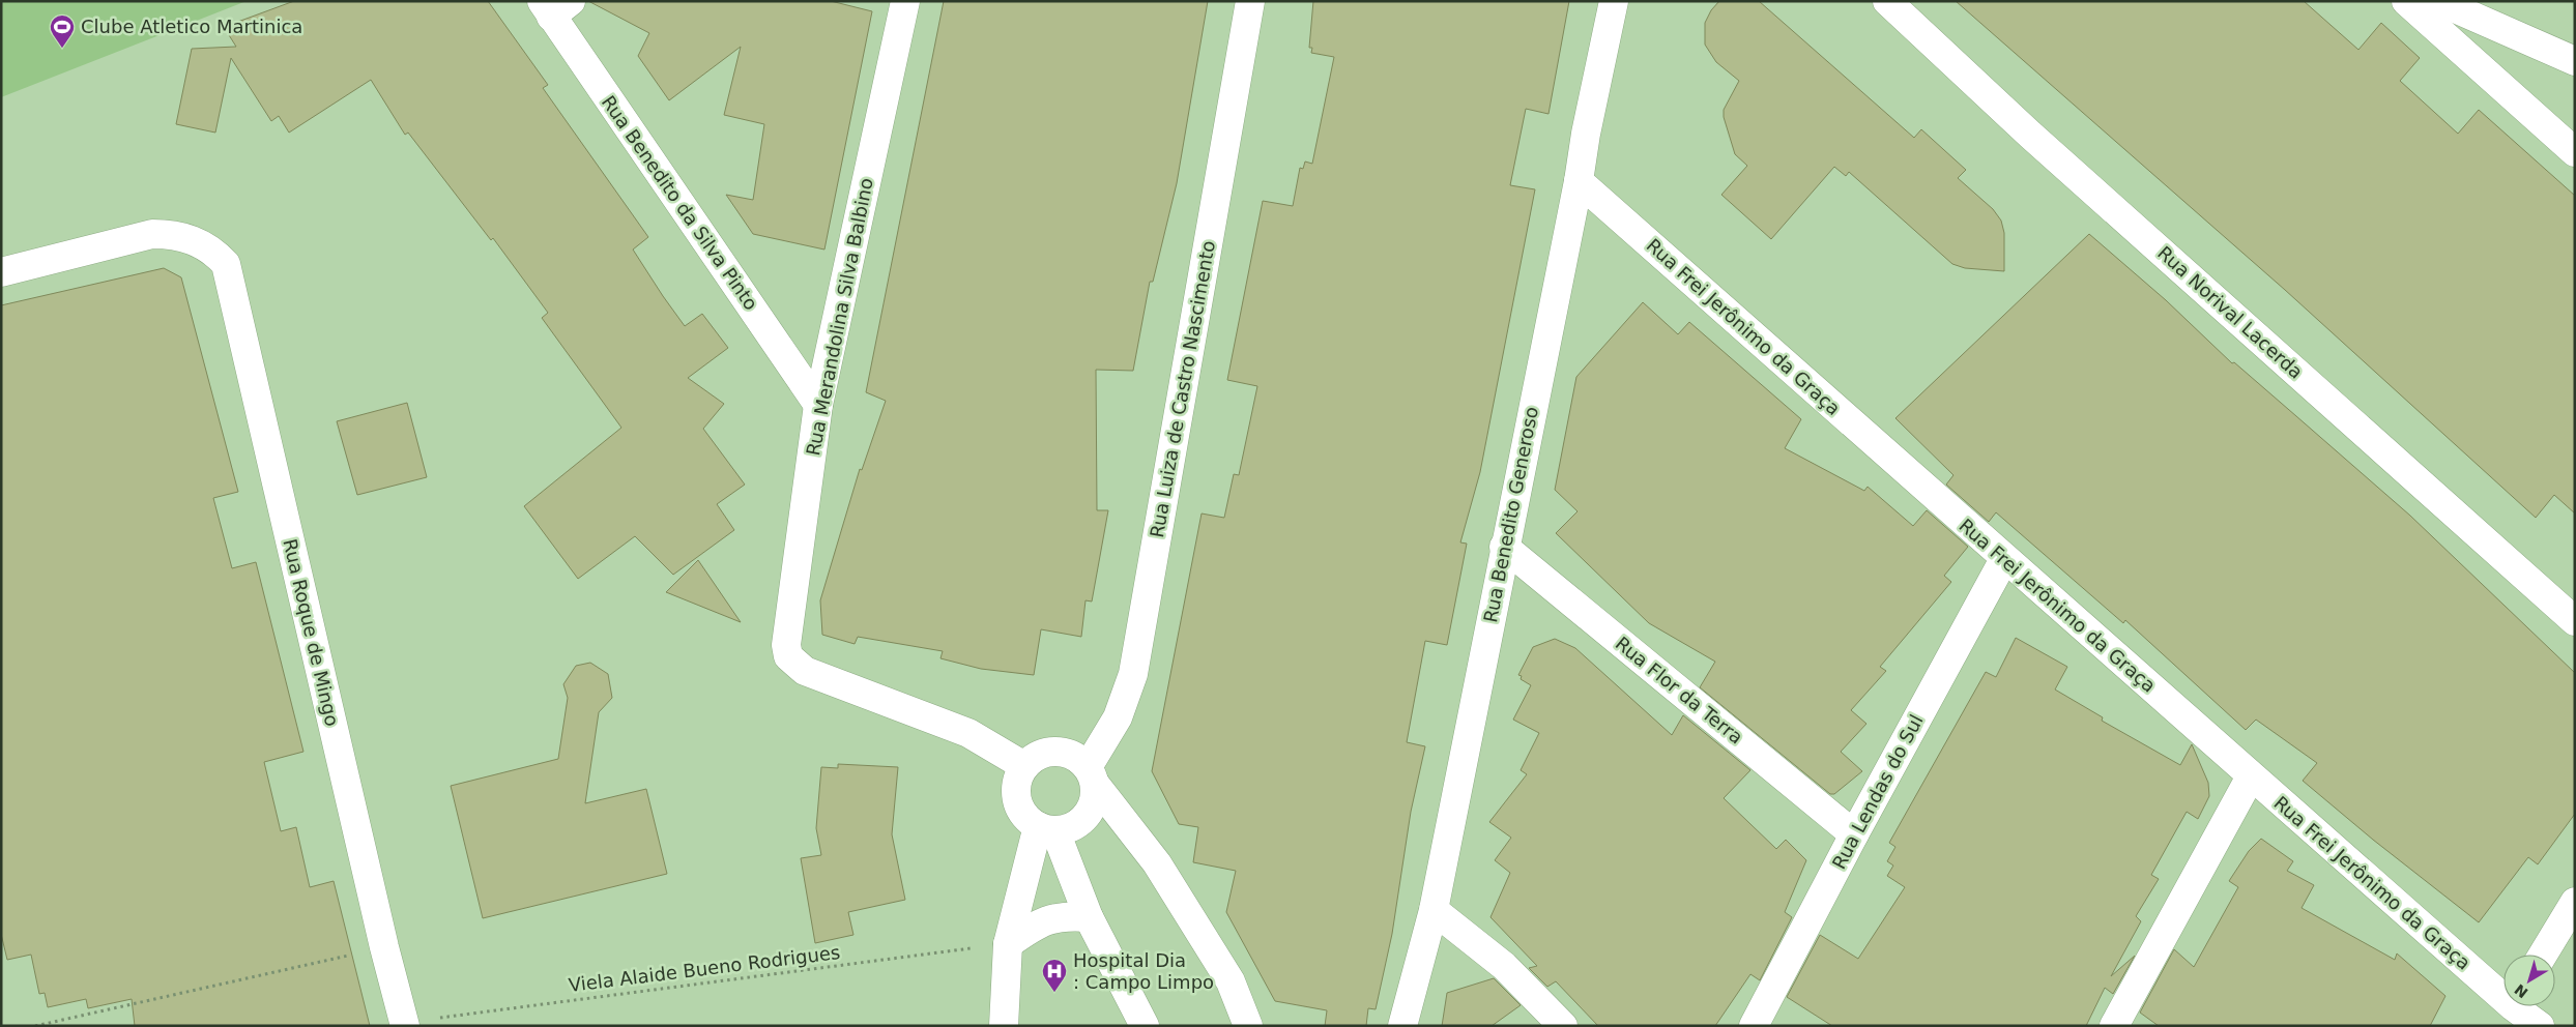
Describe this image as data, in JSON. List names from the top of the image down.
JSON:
{
  "streets": {
    "street": [
      "Rua Benedito da Silva Pinto",
      "Rua Norival Lacerda",
      "Rua Merandolina Silva Balbino",
      "Rua Frei Jerônimo da Graça",
      "Rua Luiza de Castro Nascimento",
      "Rua Benedito Generoso",
      "Rua Roque de Mingo",
      "Rua Flor da Terra",
      "Rua Lendas do Sul"
    ],
    "path": ["Viela Alaide Bueno Rodrigues"]
  },
  "crossings": [
    ["Rua Benedito da Silva Pinto", "Rua Merandolina Silva Balbino"],
    ["Rua Merandolina Silva Balbino", "Rua Luiza de Castro Nascimento"],
    ["Rua Frei Jerônimo da Graça", "Rua Benedito Generoso"],
    ["Rua Frei Jerônimo da Graça", "Rua Lendas do Sul"],
    ["Rua Benedito Generoso", "Rua Flor da Terra"],
    ["Rua Roque de Mingo", "Viela Alaide Bueno Rodrigues"],
    ["Rua Flor da Terra", "Rua Lendas do Sul"]
  ],
  "places": {
    "sports": ["Clube Atletico Martinica"],
    "hospital": ["Hospital Dia : Campo Limpo"]
  },
  "north": "bottom left"
}
